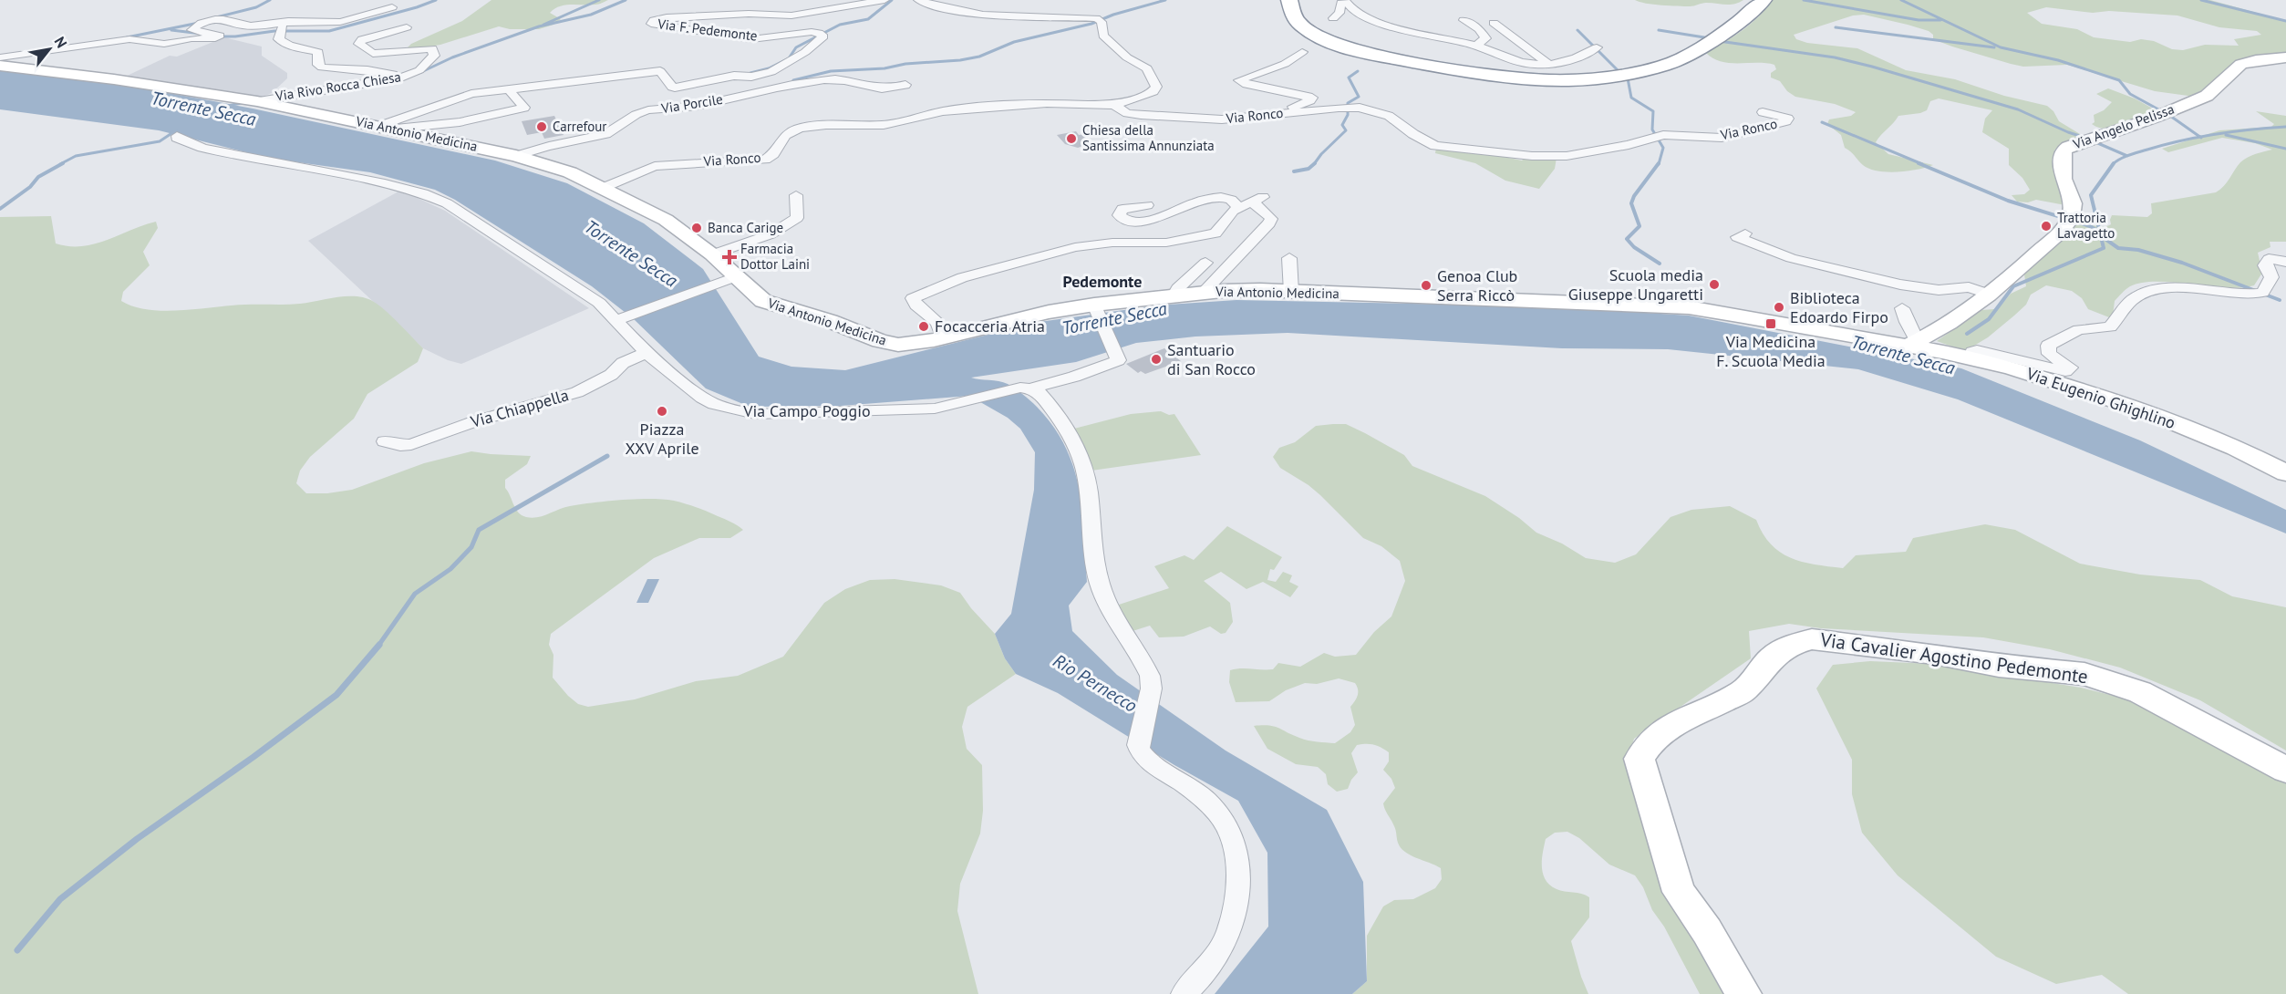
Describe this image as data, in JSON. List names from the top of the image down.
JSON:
{
  "streets": {
    "main road": [
      "Via Angelo Pelissa",
      "Via Antonio Medicina",
      "Via Eugenio Ghighlino",
      "Via Cavalier Agostino Pedemonte"
    ],
    "street": [
      "Via F. Pedemonte",
      "Via Rivo Rocca Chiesa",
      "Via Porcile",
      "Via Ronco",
      "Via Chiappella",
      "Via Campo Poggio"
    ]
  },
  "crossings": [
    ["Via F. Pedemonte", "Via Antonio Medicina"],
    ["Via Rivo Rocca Chiesa", "Via Antonio Medicina"],
    ["Via Porcile", "Via Antonio Medicina"],
    ["Via Ronco", "Via Antonio Medicina"],
    ["Via Angelo Pelissa", "Via Antonio Medicina"],
    ["Via Angelo Pelissa", "Via Eugenio Ghighlino"],
    ["Via Antonio Medicina", "Via Eugenio Ghighlino"],
    ["Via Antonio Medicina", "Via Campo Poggio"],
    ["Via Chiappella", "Via Campo Poggio"]
  ],
  "districts": ["Pedemonte"],
  "water": ["Torrente Secca", "Rio Pernecco"],
  "places": {
    "other": [
      "Carrefour",
      "Chiesa della Santissima Annunziata",
      "Trattoria Lavagetto",
      "Banca Carige",
      "Scuola media Giuseppe Ungaretti",
      "Genoa Club Serra Riccò",
      "Biblioteca Edoardo Firpo",
      "Focacceria Atria",
      "Santuario di San Rocco",
      "Piazza XXV Aprile"
    ],
    "health": ["Farmacia Dottor Laini"],
    "transit": ["Via Medicina F. Scuola Media"]
  },
  "north": "top right"
}
